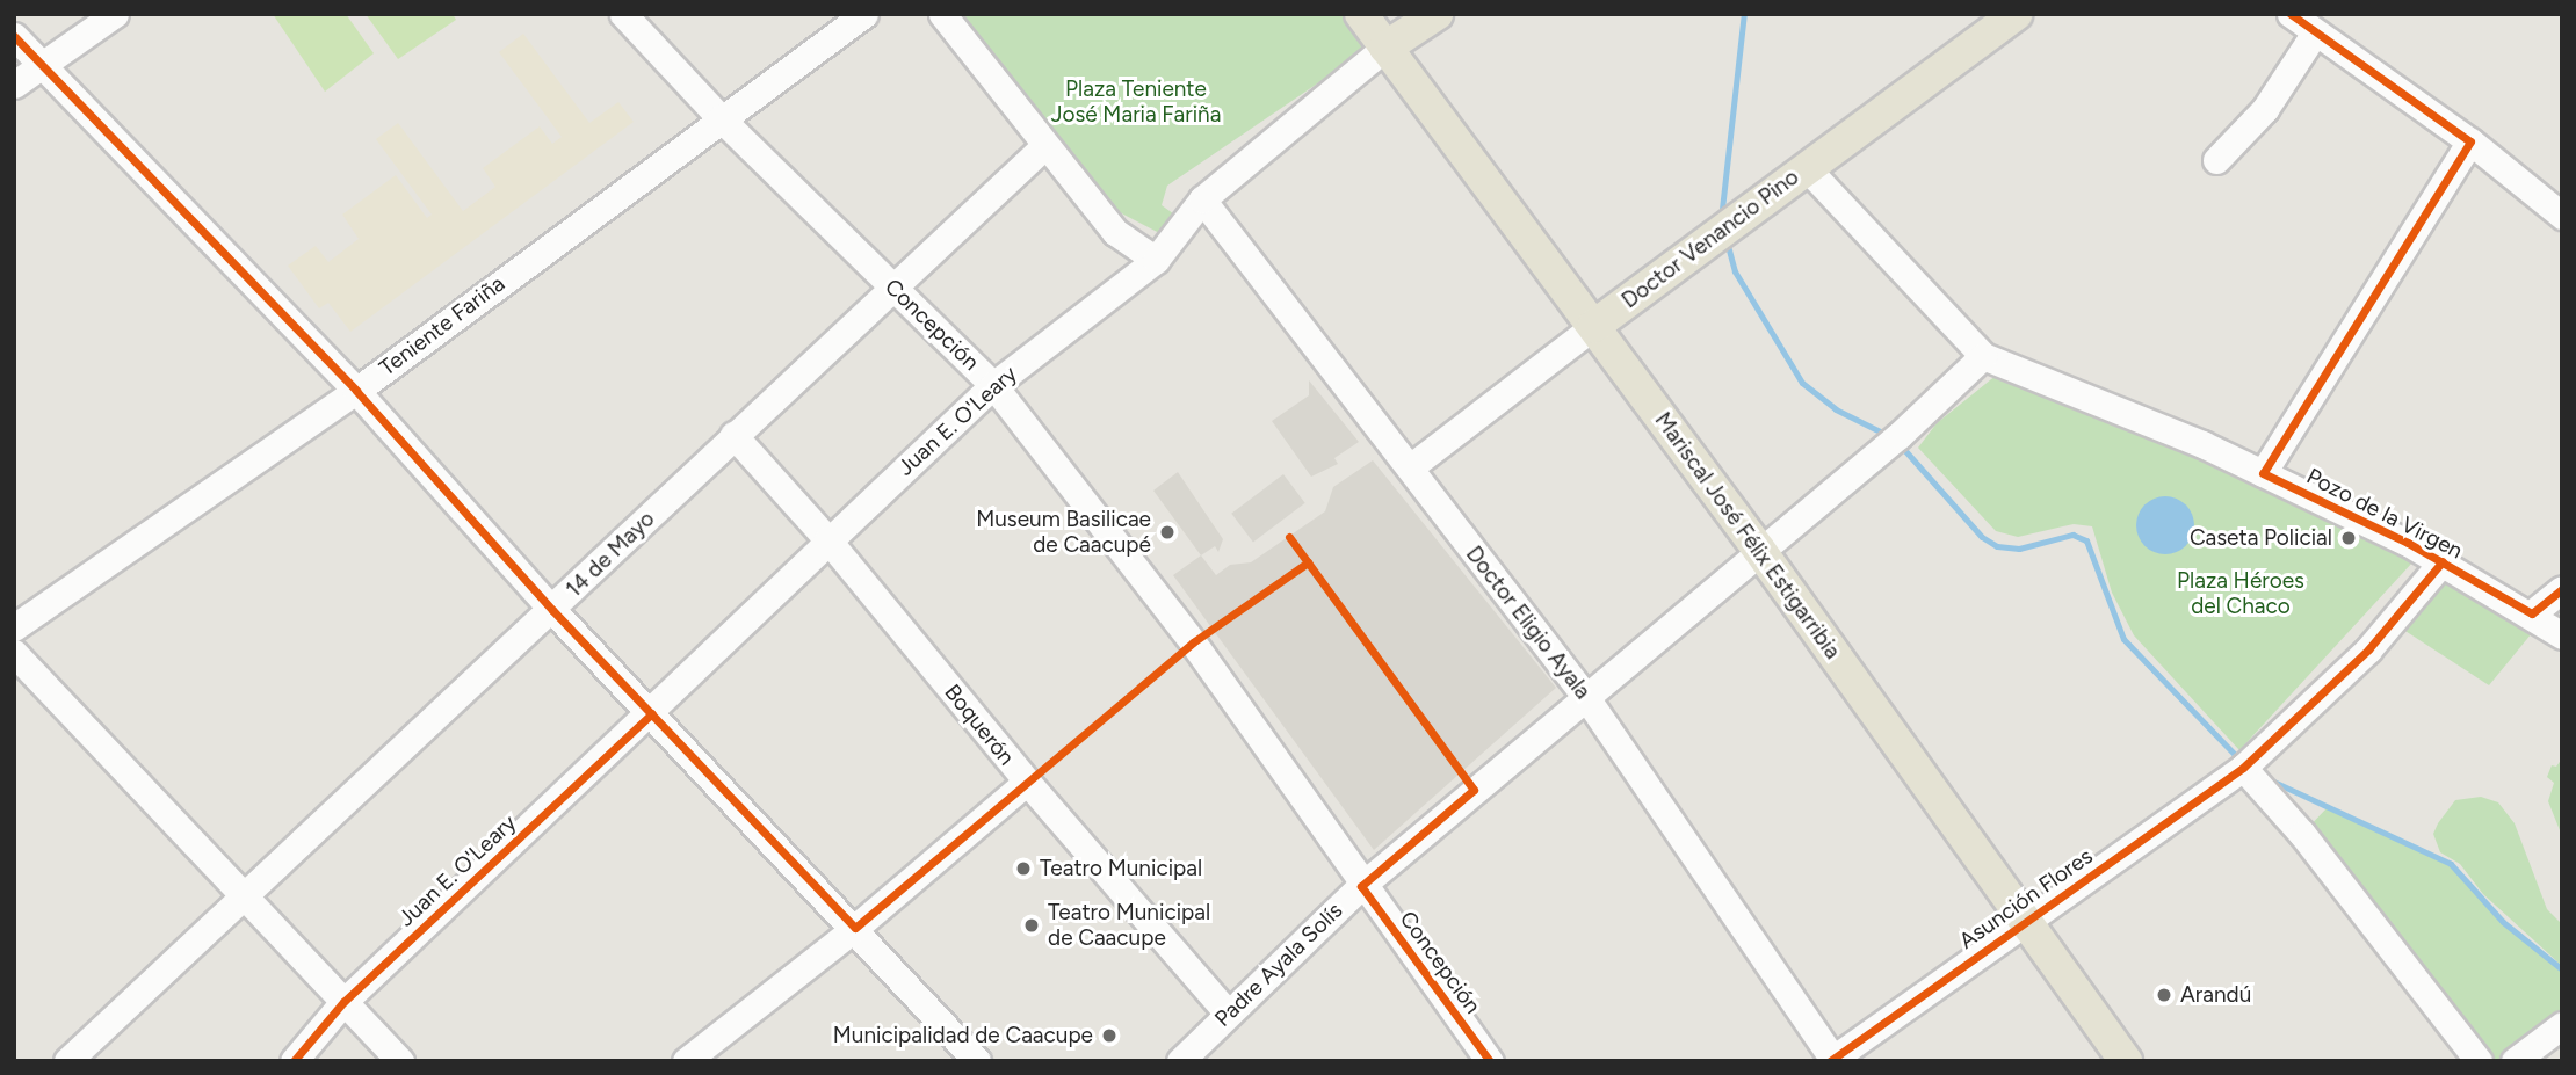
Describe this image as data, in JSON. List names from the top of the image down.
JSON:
{
  "streets": {
    "main road": ["Doctor Venancio Pino", "Juan E. O'Leary", "Mariscal José Félix Estigarribia"],
    "street": [
      "Concepción",
      "Teniente Fariña",
      "Pozo de la Virgen",
      "14 de Mayo",
      "Doctor Eligio Ayala",
      "Boquerón",
      "Asunción Flores",
      "Padre Ayala Solís"
    ]
  },
  "crossings": [
    ["Doctor Venancio Pino", "Pozo de la Virgen"],
    ["Doctor Venancio Pino", "Mariscal José Félix Estigarribia"],
    ["Doctor Venancio Pino", "Doctor Eligio Ayala"],
    ["Concepción", "Teniente Fariña"],
    ["Concepción", "Juan E. O'Leary"],
    ["Concepción", "14 de Mayo"],
    ["Concepción", "Padre Ayala Solís"],
    ["Juan E. O'Leary", "Mariscal José Félix Estigarribia"],
    ["Juan E. O'Leary", "Doctor Eligio Ayala"],
    ["Juan E. O'Leary", "Boquerón"],
    ["Pozo de la Virgen", "Asunción Flores"],
    ["Pozo de la Virgen", "Padre Ayala Solís"],
    ["Mariscal José Félix Estigarribia", "Asunción Flores"],
    ["Mariscal José Félix Estigarribia", "Padre Ayala Solís"],
    ["14 de Mayo", "Boquerón"],
    ["Doctor Eligio Ayala", "Asunción Flores"],
    ["Doctor Eligio Ayala", "Padre Ayala Solís"],
    ["Boquerón", "Padre Ayala Solís"]
  ],
  "parks": ["Plaza Teniente José Maria Fariña", "Plaza Héroes del Chaco"],
  "places": [
    "Museum Basilicae de Caacupé",
    "Caseta Policial",
    "Teatro Municipal",
    "Teatro Municipal de Caacupe",
    "Arandú",
    "Municipalidad de Caacupe"
  ]
}
